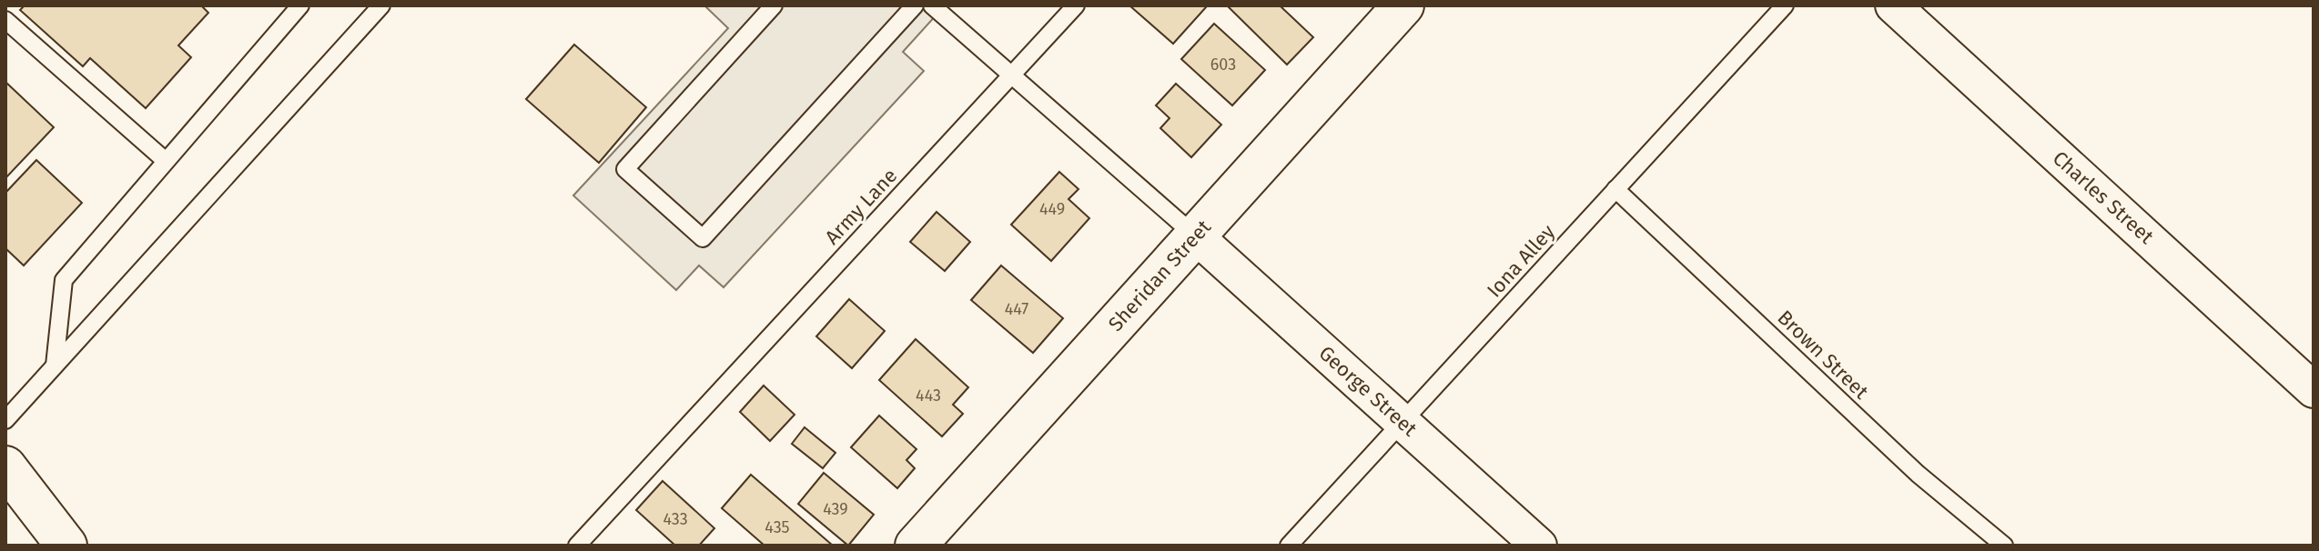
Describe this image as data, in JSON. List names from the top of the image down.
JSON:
{
  "streets": {
    "street": ["Charles Street", "Sheridan Street", "George Street"],
    "lane": ["Army Lane", "Iona Alley", "Brown Street"]
  },
  "crossings": [
    ["Iona Alley", "Brown Street"],
    ["Iona Alley", "George Street"],
    ["Sheridan Street", "George Street"]
  ],
  "house_numbers": [
    "603",
    "449",
    "447",
    "443",
    "439",
    "433",
    "435"
  ]
}
